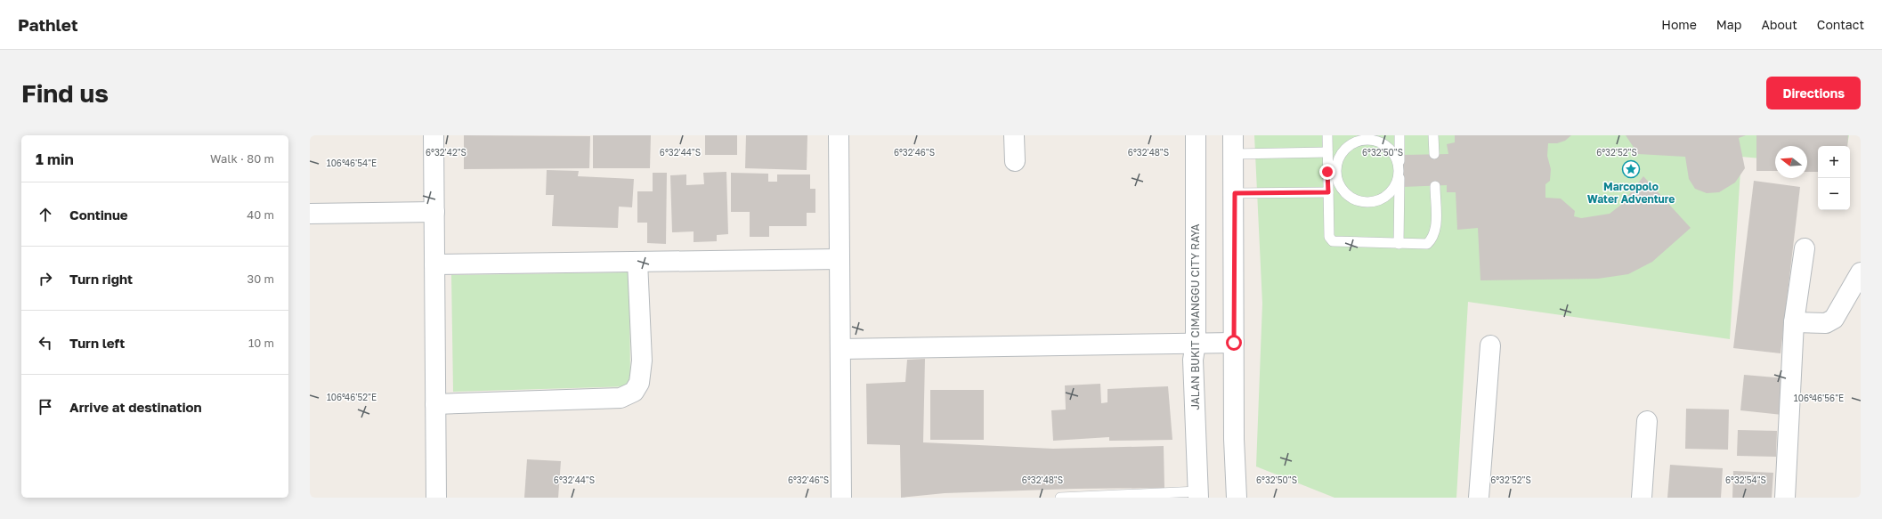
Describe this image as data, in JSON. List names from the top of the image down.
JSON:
{
  "streets": {
    "street": ["JALAN BUKIT CIMANGGU CITY RAYA"]
  },
  "places": {
    "place": ["Marcopolo Water Adventure"]
  },
  "north": "left",
  "page": {
    "header": "Pathlet",
    "nav": [
      "Home",
      "Map",
      "About",
      "Contact"
    ],
    "buttons": "Directions",
    "title": "Find us",
    "heading": ["1 min", "Walk · 80 m"],
    "map_buttons": ["+", "−"],
    "list": [
      ["Continue", "40 m"],
      ["Turn right", "30 m"],
      ["Turn left", "10 m"],
      "Arrive at destination"
    ]
  },
  "coordinates": [
    "6°32'42\"S",
    "6°32'44\"S",
    "6°32'46\"S",
    "6°32'48\"S",
    "6°32'50\"S",
    "6°32'52\"S",
    "106°46'54\"E",
    "106°46'52\"E",
    "106°46'56\"E",
    "6°32'54\"S"
  ]
}
